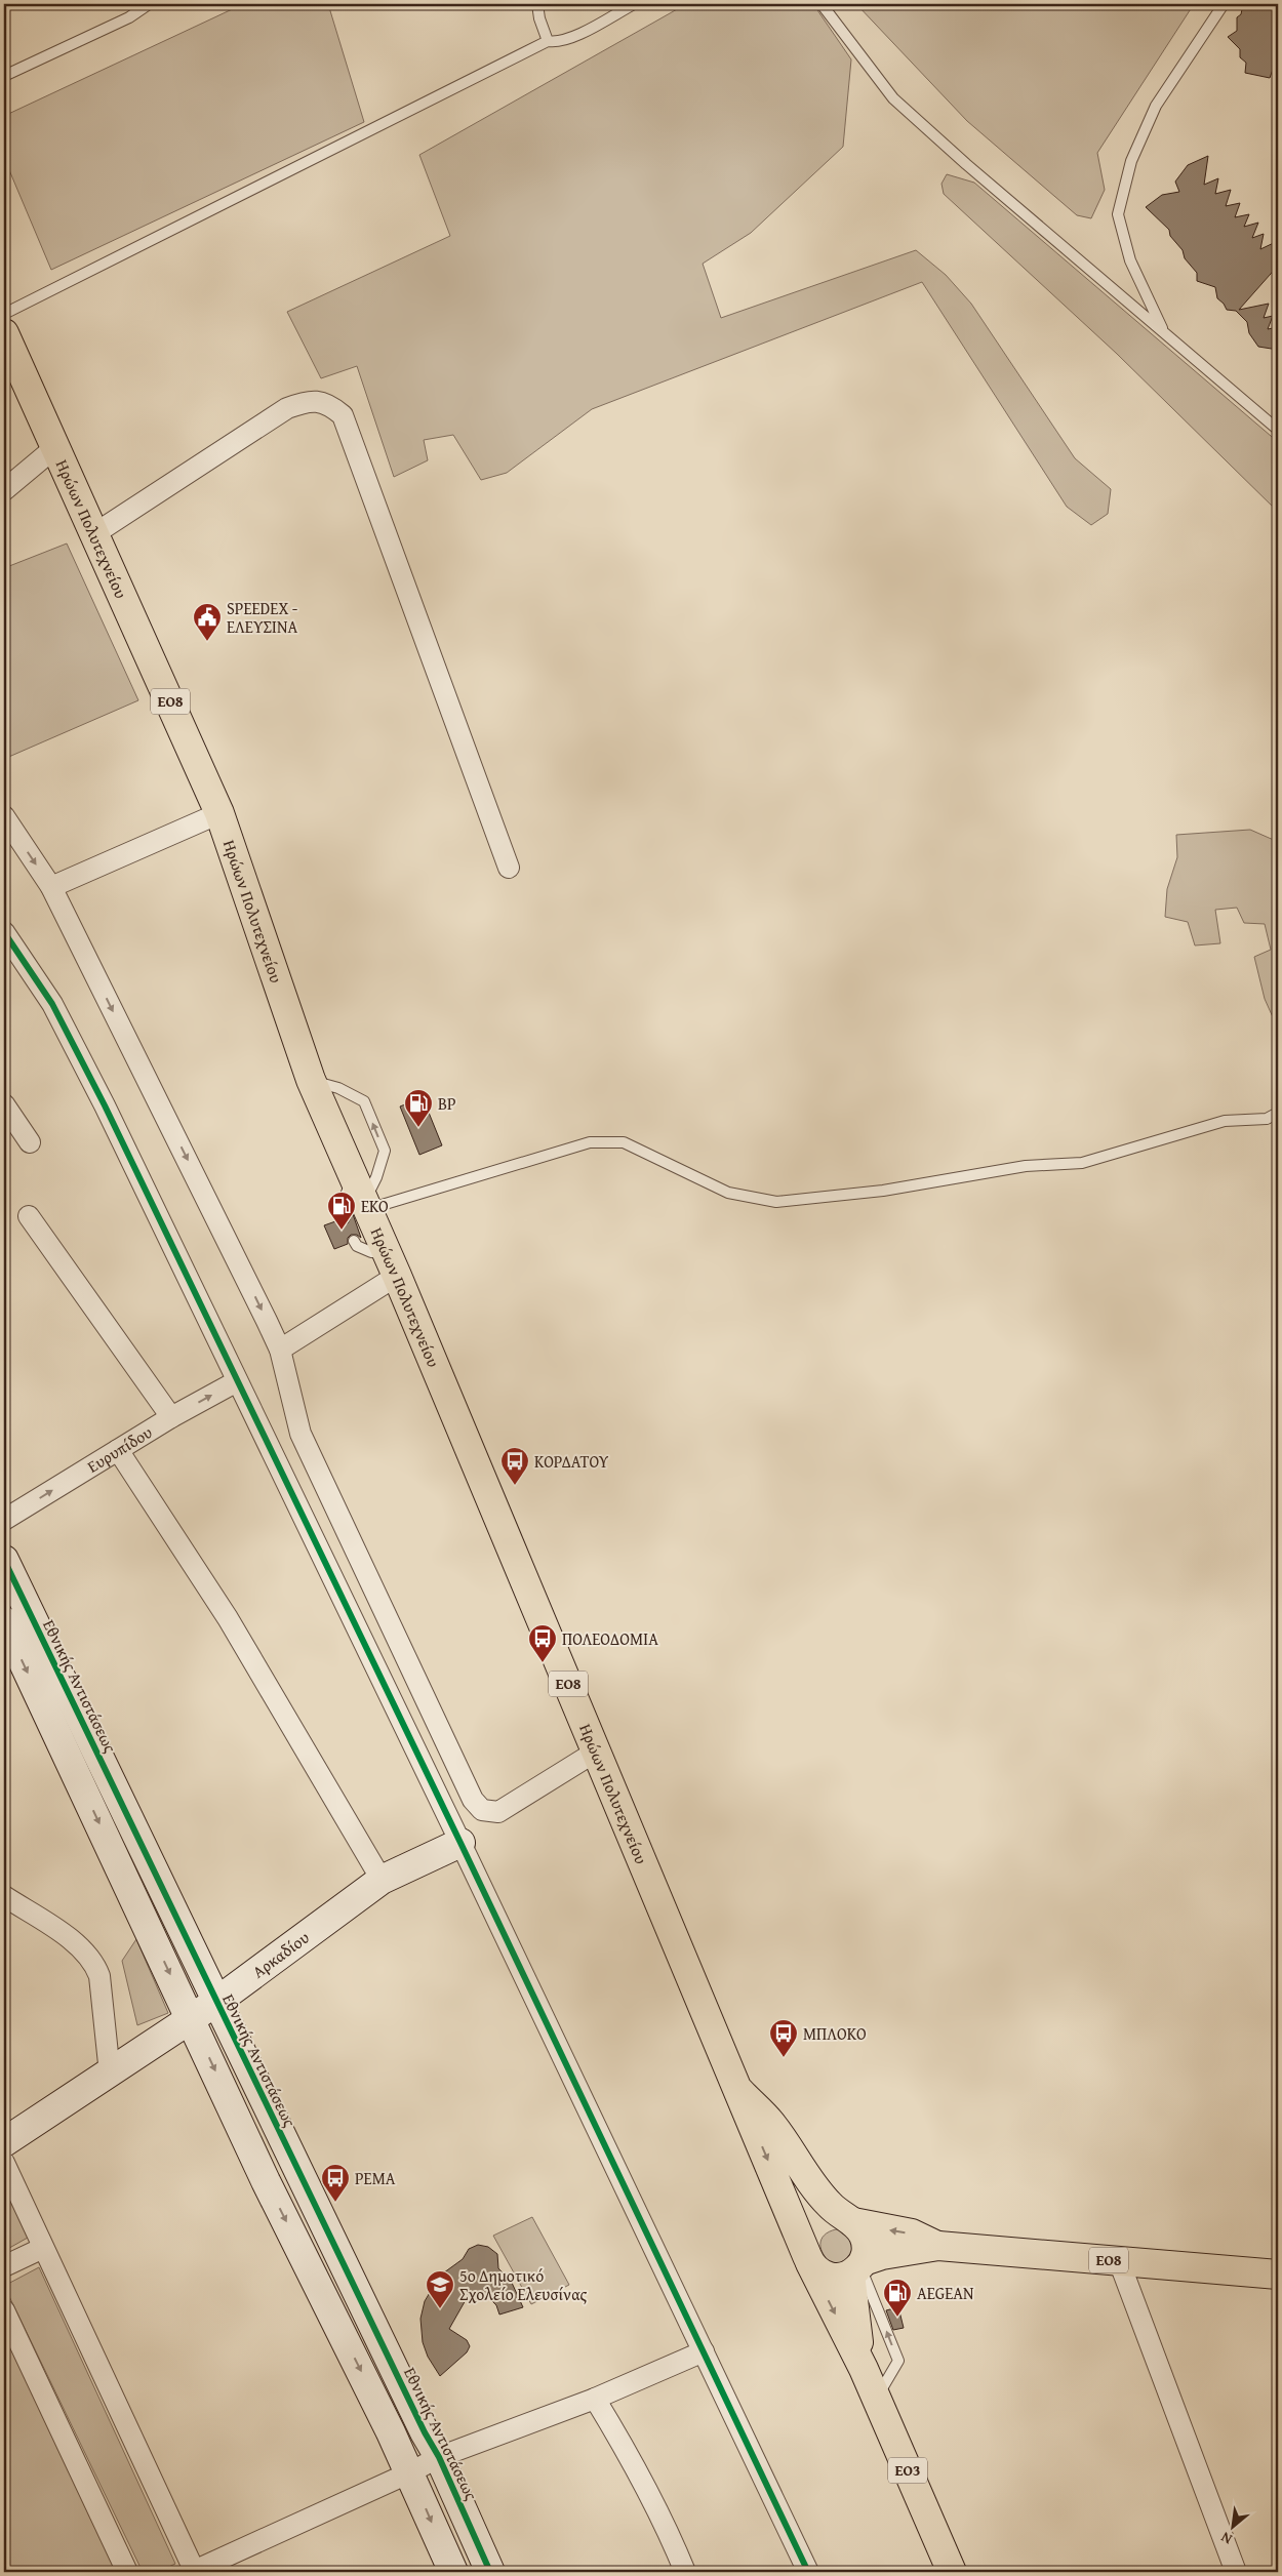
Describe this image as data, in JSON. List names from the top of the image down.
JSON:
{
  "streets": {
    "main road": ["Ηρώων Πολυτεχνείου", "ΕΟ8", "ΕΟ3"],
    "street": ["Ευρυπίδου", "Εθνικής Αντιστάσεως", "Αρκαδίου"]
  },
  "crossings": [
    ["Ηρώων Πολυτεχνείου", "ΕΟ8"],
    ["Εθνικής Αντιστάσεως", "Αρκαδίου"]
  ],
  "one_way": ["Ευρυπίδου"],
  "places": {
    "public building": ["SPEEDEX - ΕΛΕΥΣΙΝΑ"],
    "fuel station": ["BP", "EKO", "AEGEAN"],
    "bus stop": [
      "ΚΟΡΔΑΤΟΥ",
      "ΠΟΛΕΟΔΟΜΙΑ",
      "ΜΠΛΟΚΟ",
      "ΡΕΜΑ"
    ],
    "school or university": ["5ο Δημοτικό Σχολείο Ελευσίνας"]
  },
  "north": "bottom left"
}
